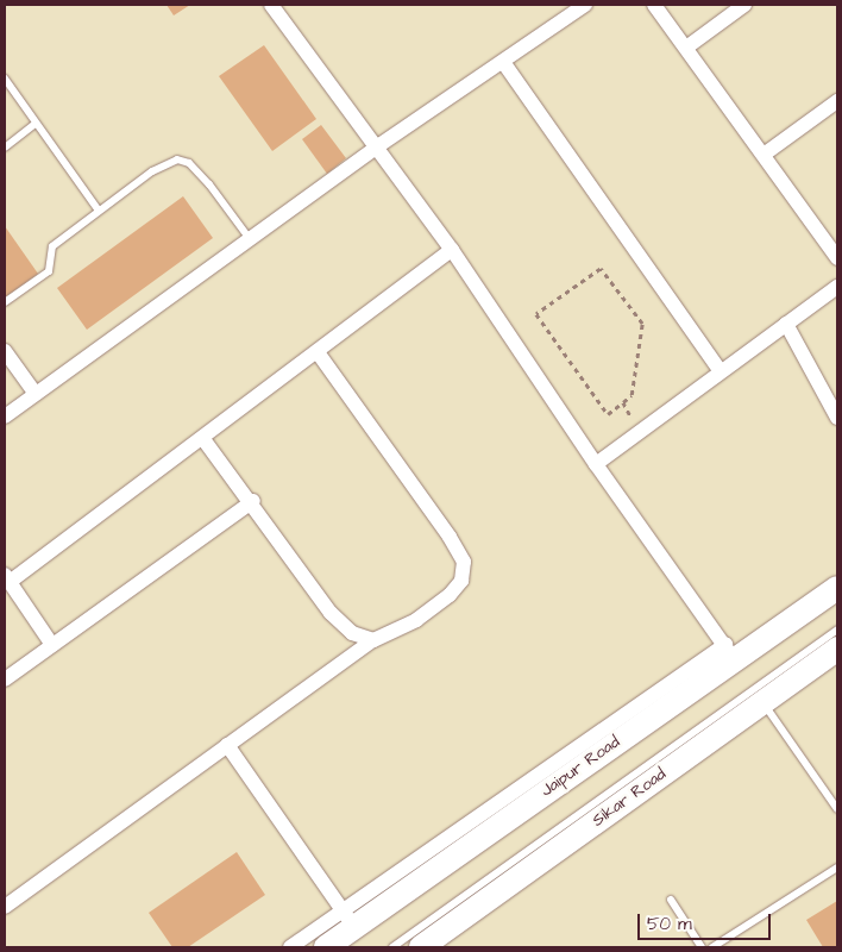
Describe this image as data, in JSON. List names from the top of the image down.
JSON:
{
  "streets": {
    "main road": ["Jaipur Road", "Sikar Road"]
  },
  "scale_bar": "50 m"
}
